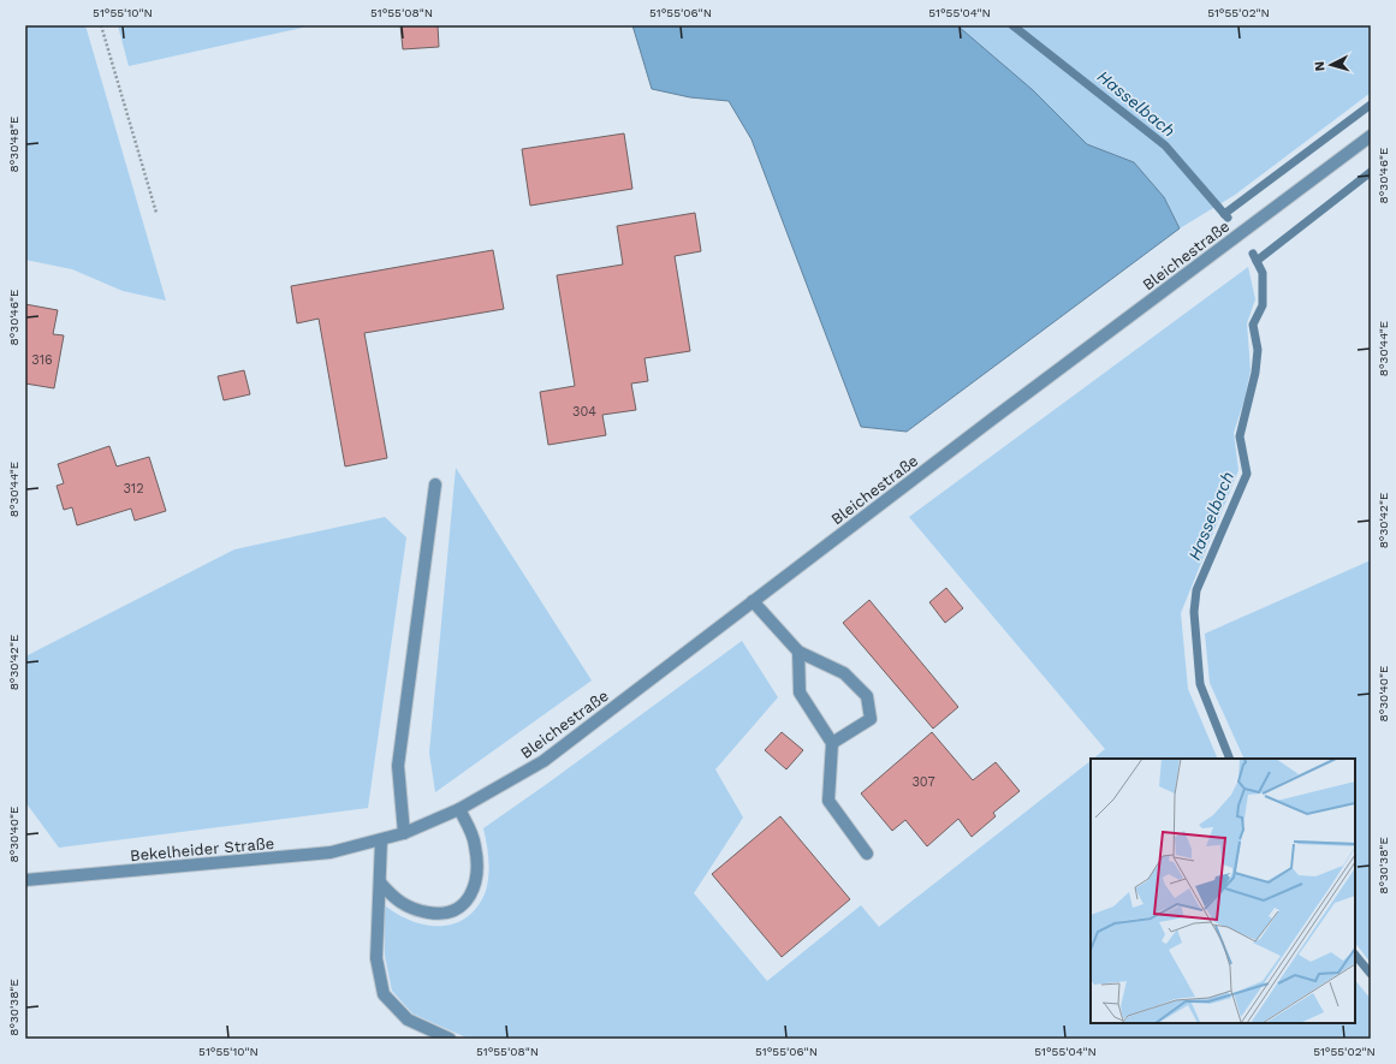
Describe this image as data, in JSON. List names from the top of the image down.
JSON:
{
  "streets": {
    "street": ["Bleichestraße", "Bekelheider Straße"]
  },
  "crossings": [
    ["Bleichestraße", "Bekelheider Straße"]
  ],
  "water": ["Hasselbach"],
  "house_numbers": [
    "316",
    "304",
    "312",
    "307"
  ],
  "north": "left",
  "coordinates": [
    "51°55'10\"N",
    "51°55'08\"N",
    "51°55'06\"N",
    "51°55'04\"N",
    "51°55'02\"N",
    "8°30'48\"E",
    "8°30'46\"E",
    "8°30'44\"E",
    "8°30'42\"E",
    "8°30'40\"E",
    "8°30'38\"E"
  ]
}
